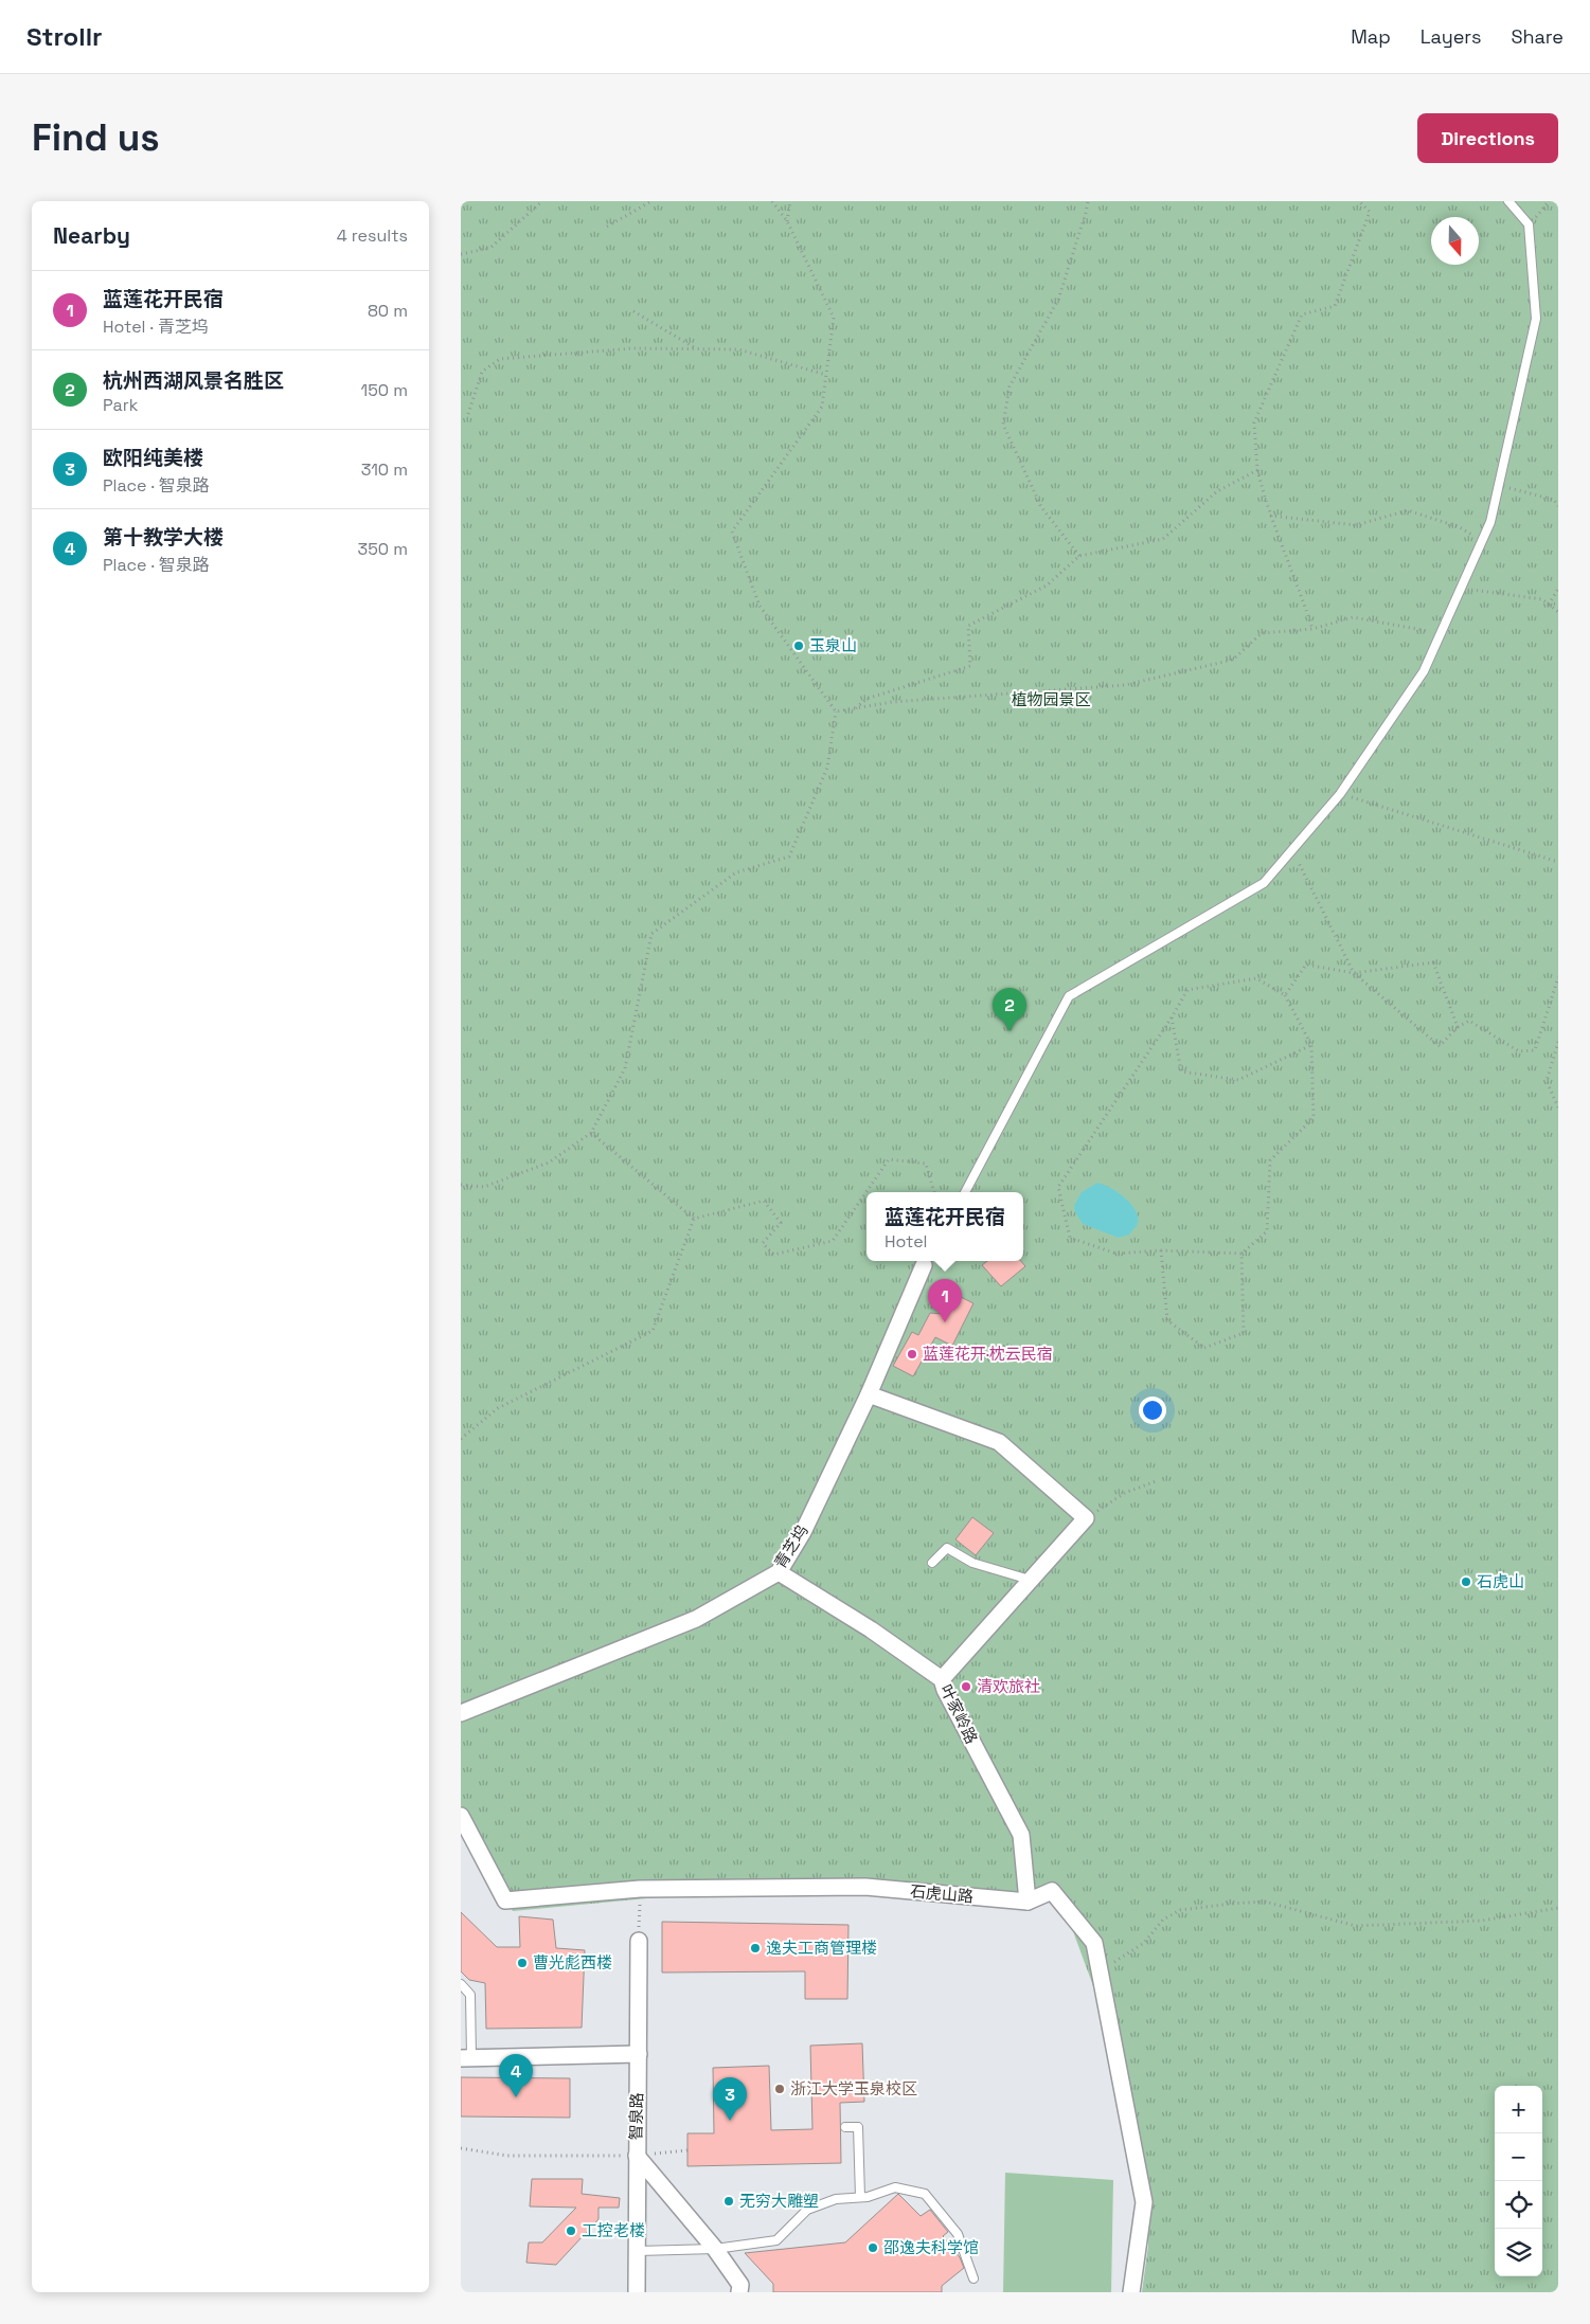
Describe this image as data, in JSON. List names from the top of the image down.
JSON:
{
  "streets": {
    "street": [
      "青芝坞",
      "叶家岭路",
      "石虎山路",
      "智泉路"
    ]
  },
  "crossings": [
    ["青芝坞", "叶家岭路"],
    ["叶家岭路", "石虎山路"]
  ],
  "parks": ["植物园景区"],
  "places": [
    "玉泉山",
    "蓝莲花开·枕云民宿",
    "石虎山",
    "清欢旅社",
    "逸夫工商管理楼",
    "曹光彪西楼",
    "浙江大学玉泉校区",
    "无穷大雕塑",
    "工控老楼",
    "邵逸夫科学馆"
  ],
  "north": "bottom",
  "page": {
    "header": "Strollr",
    "nav": ["Map", "Layers", "Share"],
    "buttons": "Directions",
    "title": "Find us",
    "heading": ["Nearby", "4 results"],
    "list": [
      {
        "mark": "1",
        "name": "蓝莲花开民宿",
        "note": "Hotel · 青芝坞",
        "value": "80 m"
      },
      {
        "mark": "2",
        "name": "杭州西湖风景名胜区",
        "note": "Park",
        "value": "150 m"
      },
      {
        "mark": "3",
        "name": "欧阳纯美楼",
        "note": "Place · 智泉路",
        "value": "310 m"
      },
      {
        "mark": "4",
        "name": "第十教学大楼",
        "note": "Place · 智泉路",
        "value": "350 m"
      }
    ],
    "pins": [
      "2",
      "1",
      "4",
      "3"
    ],
    "popup": ["蓝莲花开民宿", "Hotel"],
    "map_buttons": ["+", "−"]
  }
}
